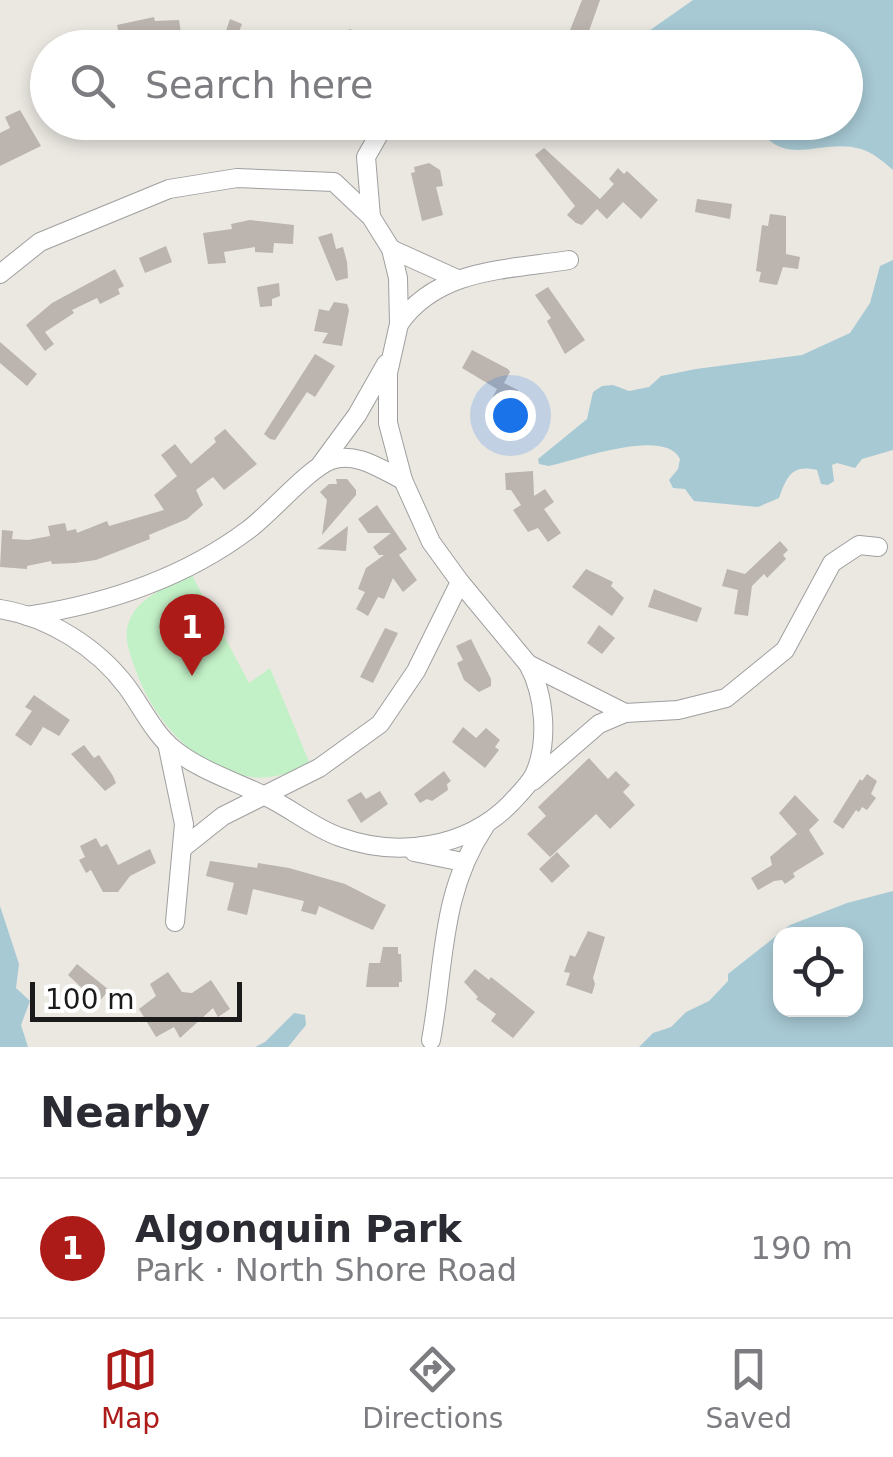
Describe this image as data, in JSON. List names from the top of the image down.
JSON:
{
  "scale_bar": "100 m",
  "page": {
    "search": "Search here",
    "pins": "1",
    "scale": "100 m",
    "heading": "Nearby",
    "list": [
      {
        "mark": "1",
        "name": "Algonquin Park",
        "note": "Park · North Shore Road",
        "value": "190 m"
      }
    ],
    "nav": ["Map", "Directions", "Saved"]
  }
}
